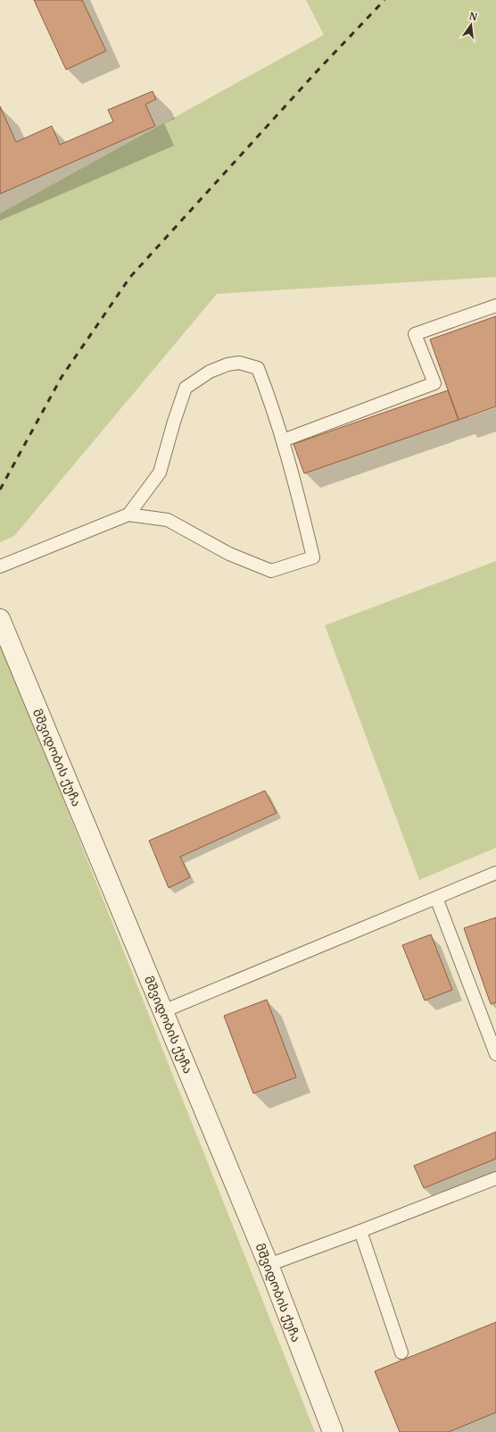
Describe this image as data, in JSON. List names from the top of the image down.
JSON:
{
  "streets": {
    "street": ["მშვიდობის ქუჩა"]
  },
  "north": "top"
}
